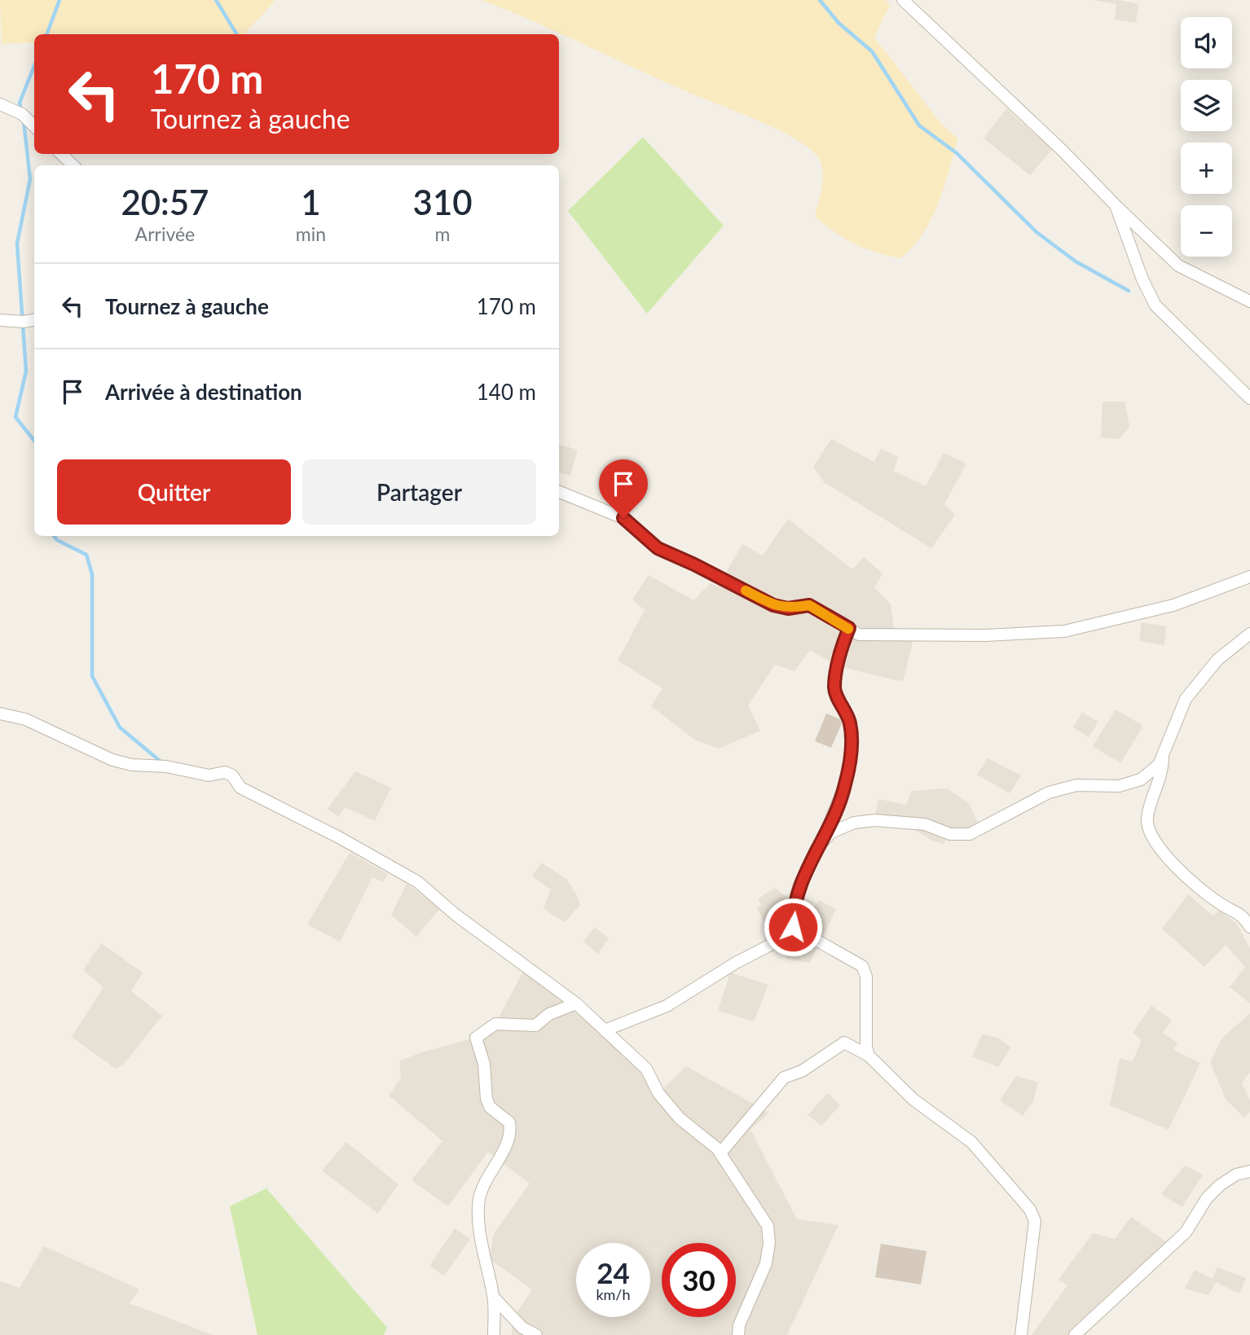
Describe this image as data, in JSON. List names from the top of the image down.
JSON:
{
  "page": {
    "map_buttons": ["+", "−"],
    "turn": ["170 m", "Tournez à gauche"],
    "eta": [
      "20:57",
      "Arrivée",
      "1",
      "min",
      "310",
      "m"
    ],
    "list": [
      {
        "name": "Tournez à gauche",
        "value": "170 m"
      },
      {
        "name": "Arrivée à destination",
        "value": "140 m"
      }
    ],
    "buttons": ["Quitter", "Partager"],
    "speed": "24 km/h",
    "limit": "30"
  }
}
